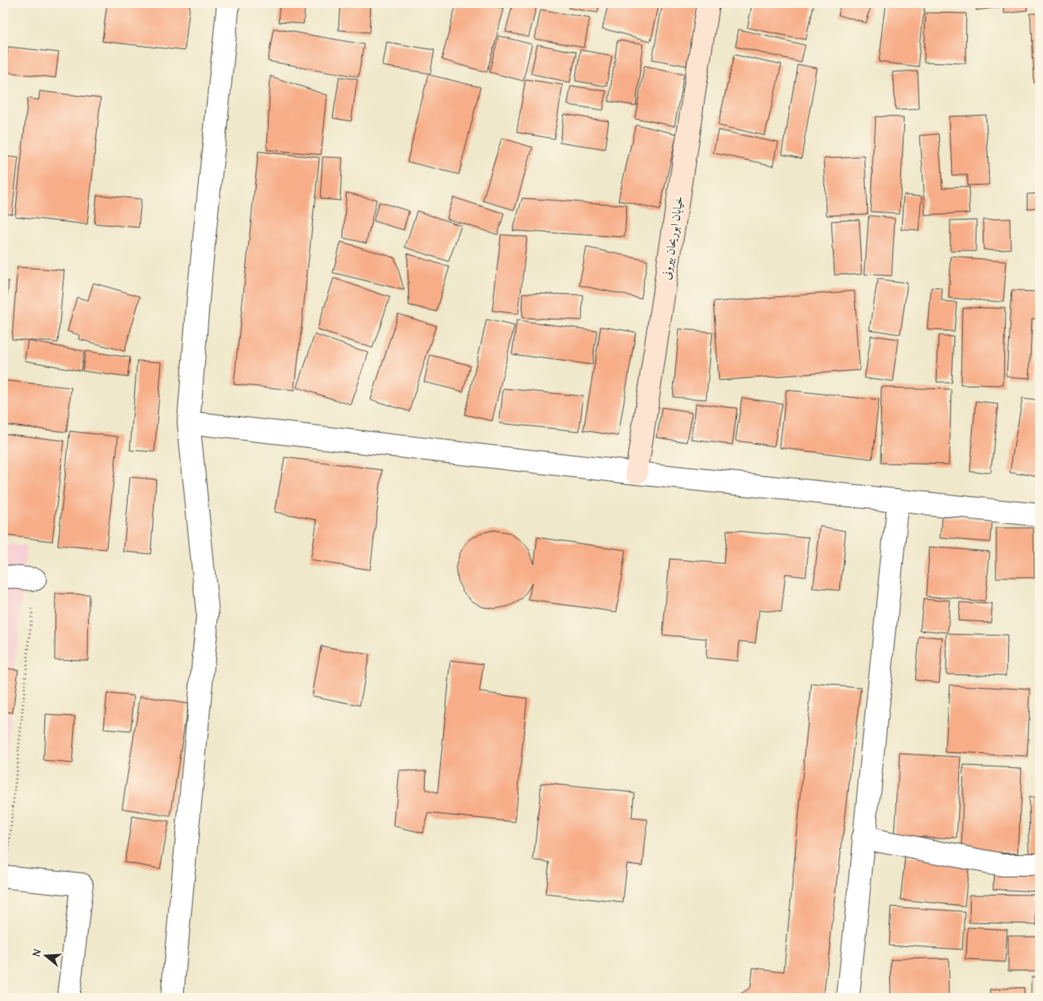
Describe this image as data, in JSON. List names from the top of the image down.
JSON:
{
  "streets": {
    "street": ["خیابان ابوریحان بیرونی"]
  },
  "north": "left"
}
